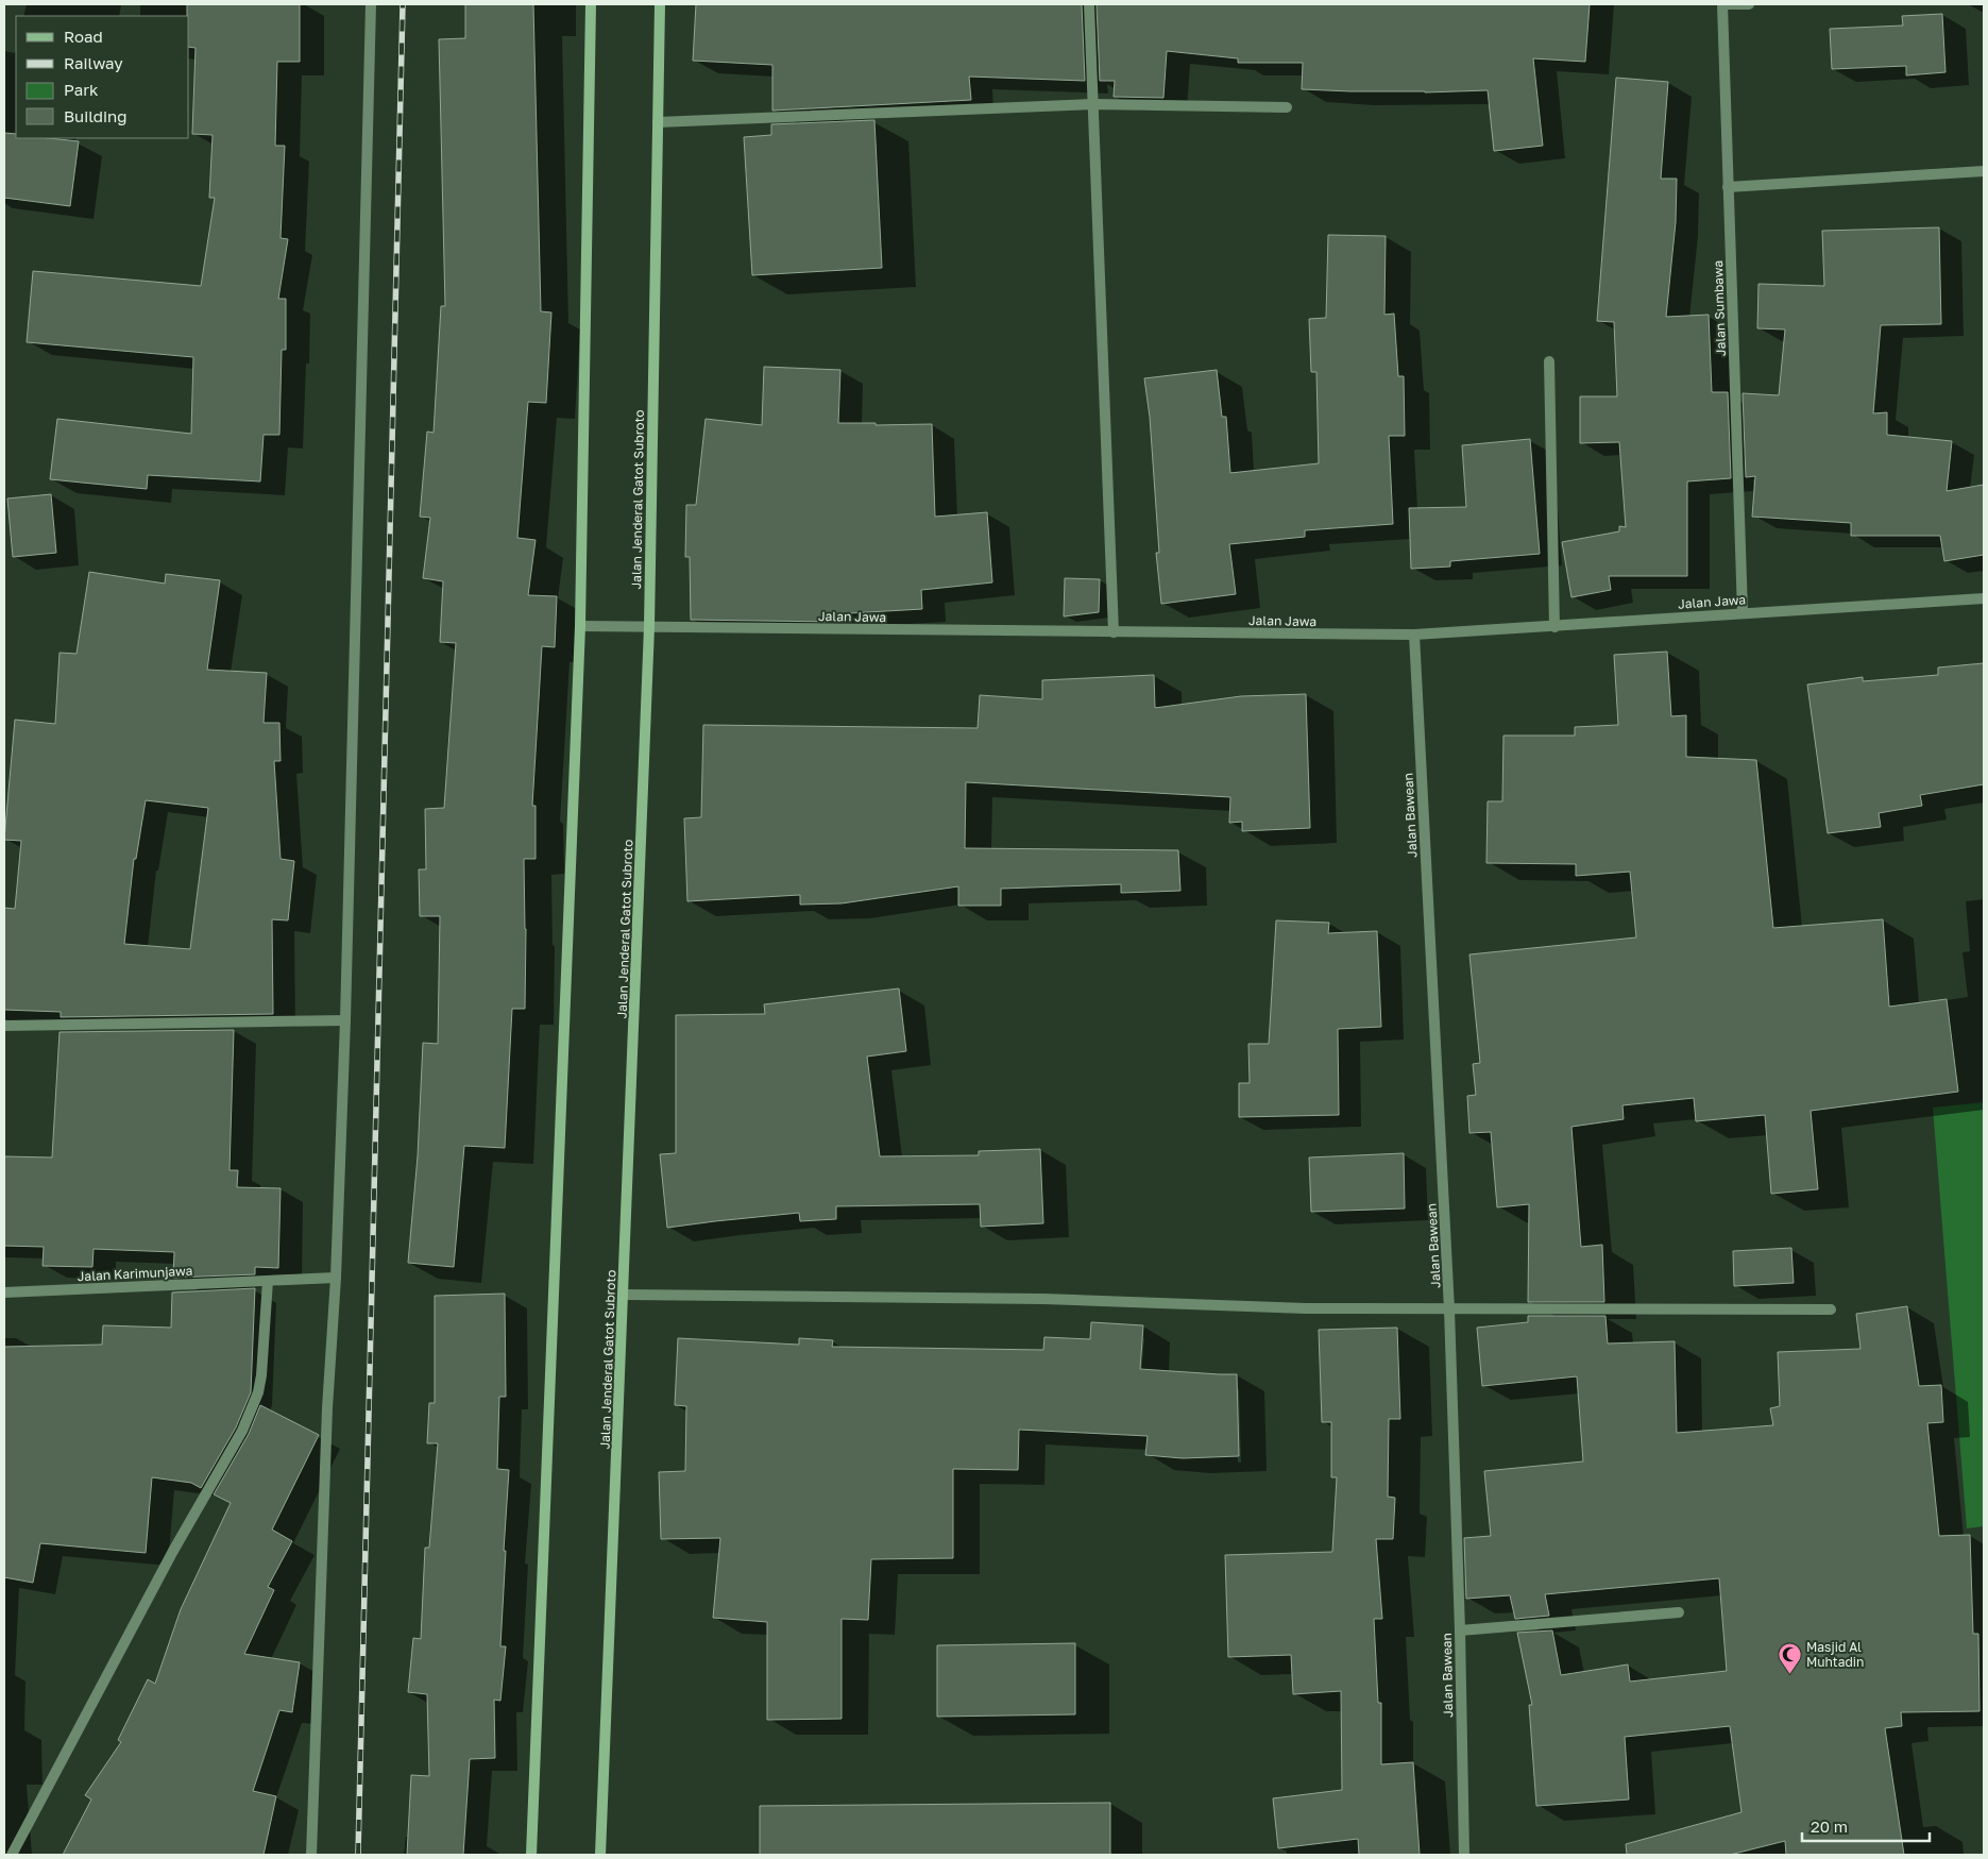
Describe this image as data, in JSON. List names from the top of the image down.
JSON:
{
  "streets": {
    "main road": ["Jalan Jenderal Gatot Subroto"],
    "street": [
      "Jalan Sumbawa",
      "Jalan Jawa",
      "Jalan Bawean",
      "Jalan Karimunjawa"
    ]
  },
  "crossings": [
    ["Jalan Sumbawa", "Jalan Jawa"],
    ["Jalan Jenderal Gatot Subroto", "Jalan Jawa"],
    ["Jalan Jawa", "Jalan Bawean"]
  ],
  "places": {
    "mosque": ["Masjid Al Muhtadin"]
  },
  "legend": [
    "Road",
    "Railway",
    "Park",
    "Building"
  ],
  "scale_bar": "20 m"
}
